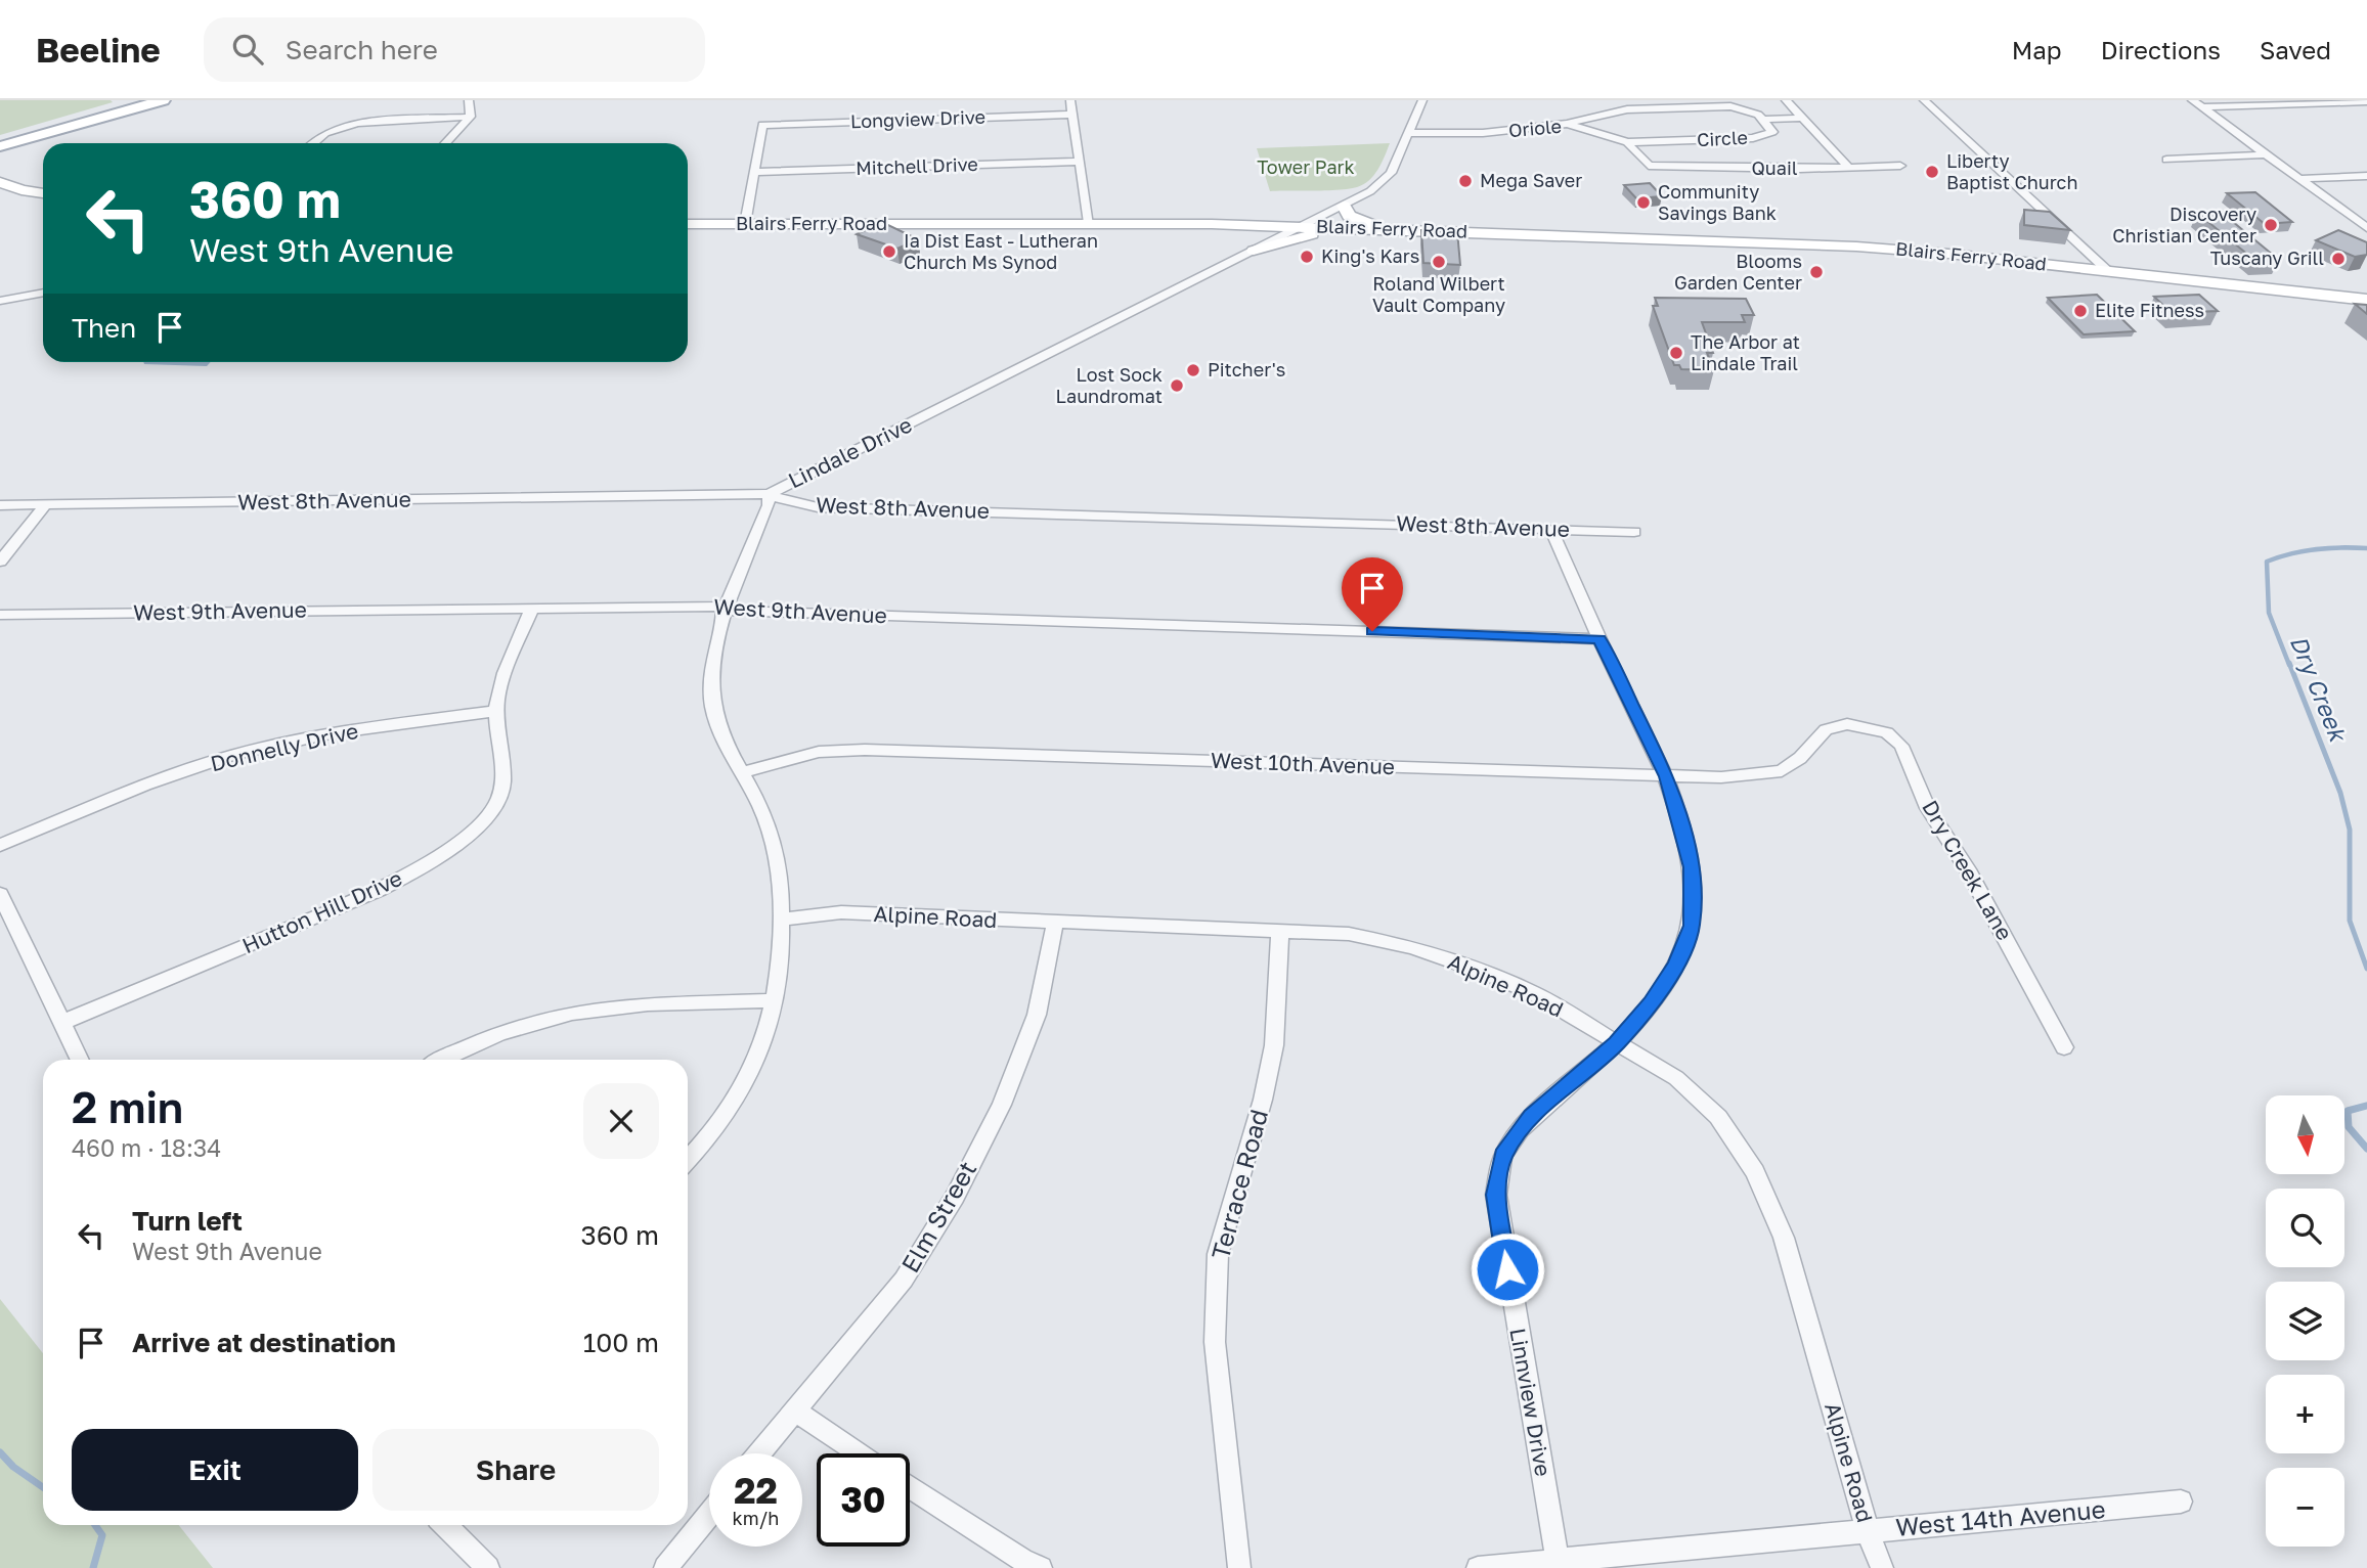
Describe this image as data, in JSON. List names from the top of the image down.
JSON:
{
  "streets": {
    "main road": ["Blairs Ferry Road"],
    "street": [
      "Longview Drive",
      "Oriole",
      "Circle",
      "Mitchell Drive",
      "Quail",
      "Lindale Drive",
      "West 8th Avenue",
      "West 9th Avenue",
      "Donnelly Drive",
      "West 10th Avenue",
      "Dry Creek Lane",
      "Hutton Hill Drive",
      "Alpine Road",
      "Terrace Road",
      "Elm Street",
      "Linnview Drive",
      "West 14th Avenue"
    ]
  },
  "crossings": [
    ["Longview Drive", "Mitchell Drive"],
    ["Oriole", "Circle"],
    ["Oriole", "Quail"],
    ["Oriole", "Lindale Drive"],
    ["Circle", "Quail"],
    ["Blairs Ferry Road", "Lindale Drive"],
    ["Lindale Drive", "West 8th Avenue"],
    ["Lindale Drive", "West 9th Avenue"],
    ["Lindale Drive", "West 10th Avenue"],
    ["Lindale Drive", "Alpine Road"],
    ["West 8th Avenue", "Linnview Drive"],
    ["West 9th Avenue", "Hutton Hill Drive"],
    ["West 9th Avenue", "Linnview Drive"],
    ["Donnelly Drive", "Hutton Hill Drive"],
    ["West 10th Avenue", "Dry Creek Lane"],
    ["West 10th Avenue", "Linnview Drive"],
    ["Alpine Road", "Terrace Road"],
    ["Alpine Road", "Elm Street"],
    ["Alpine Road", "Linnview Drive"],
    ["Alpine Road", "West 14th Avenue"],
    ["Linnview Drive", "West 14th Avenue"]
  ],
  "water": ["Dry Creek"],
  "parks": ["Tower Park"],
  "places": [
    "Liberty Baptist Church",
    "Mega Saver",
    "Community Savings Bank",
    "Discovery Christian Center",
    "Ia Dist East - Lutheran Church Ms Synod",
    "King's Kars",
    "Tuscany Grill",
    "Roland Wilbert Vault Company",
    "Blooms Garden Center",
    "Elite Fitness",
    "The Arbor at Lindale Trail",
    "Pitcher's",
    "Lost Sock Laundromat"
  ],
  "north": "bottom",
  "page": {
    "header": "Beeline",
    "search": "Search here",
    "nav": ["Map", "Directions", "Saved"],
    "turn": ["360 m", "West 9th Avenue"],
    "then": "Then",
    "heading": ["2 min", "460 m · 18:34"],
    "map_buttons": ["+", "−"],
    "list": [
      {
        "name": "Turn left",
        "note": "West 9th Avenue",
        "value": "360 m"
      },
      {
        "name": "Arrive at destination",
        "value": "100 m"
      }
    ],
    "buttons": ["Exit", "Share"],
    "speed": "22 km/h",
    "limit": "30"
  }
}
